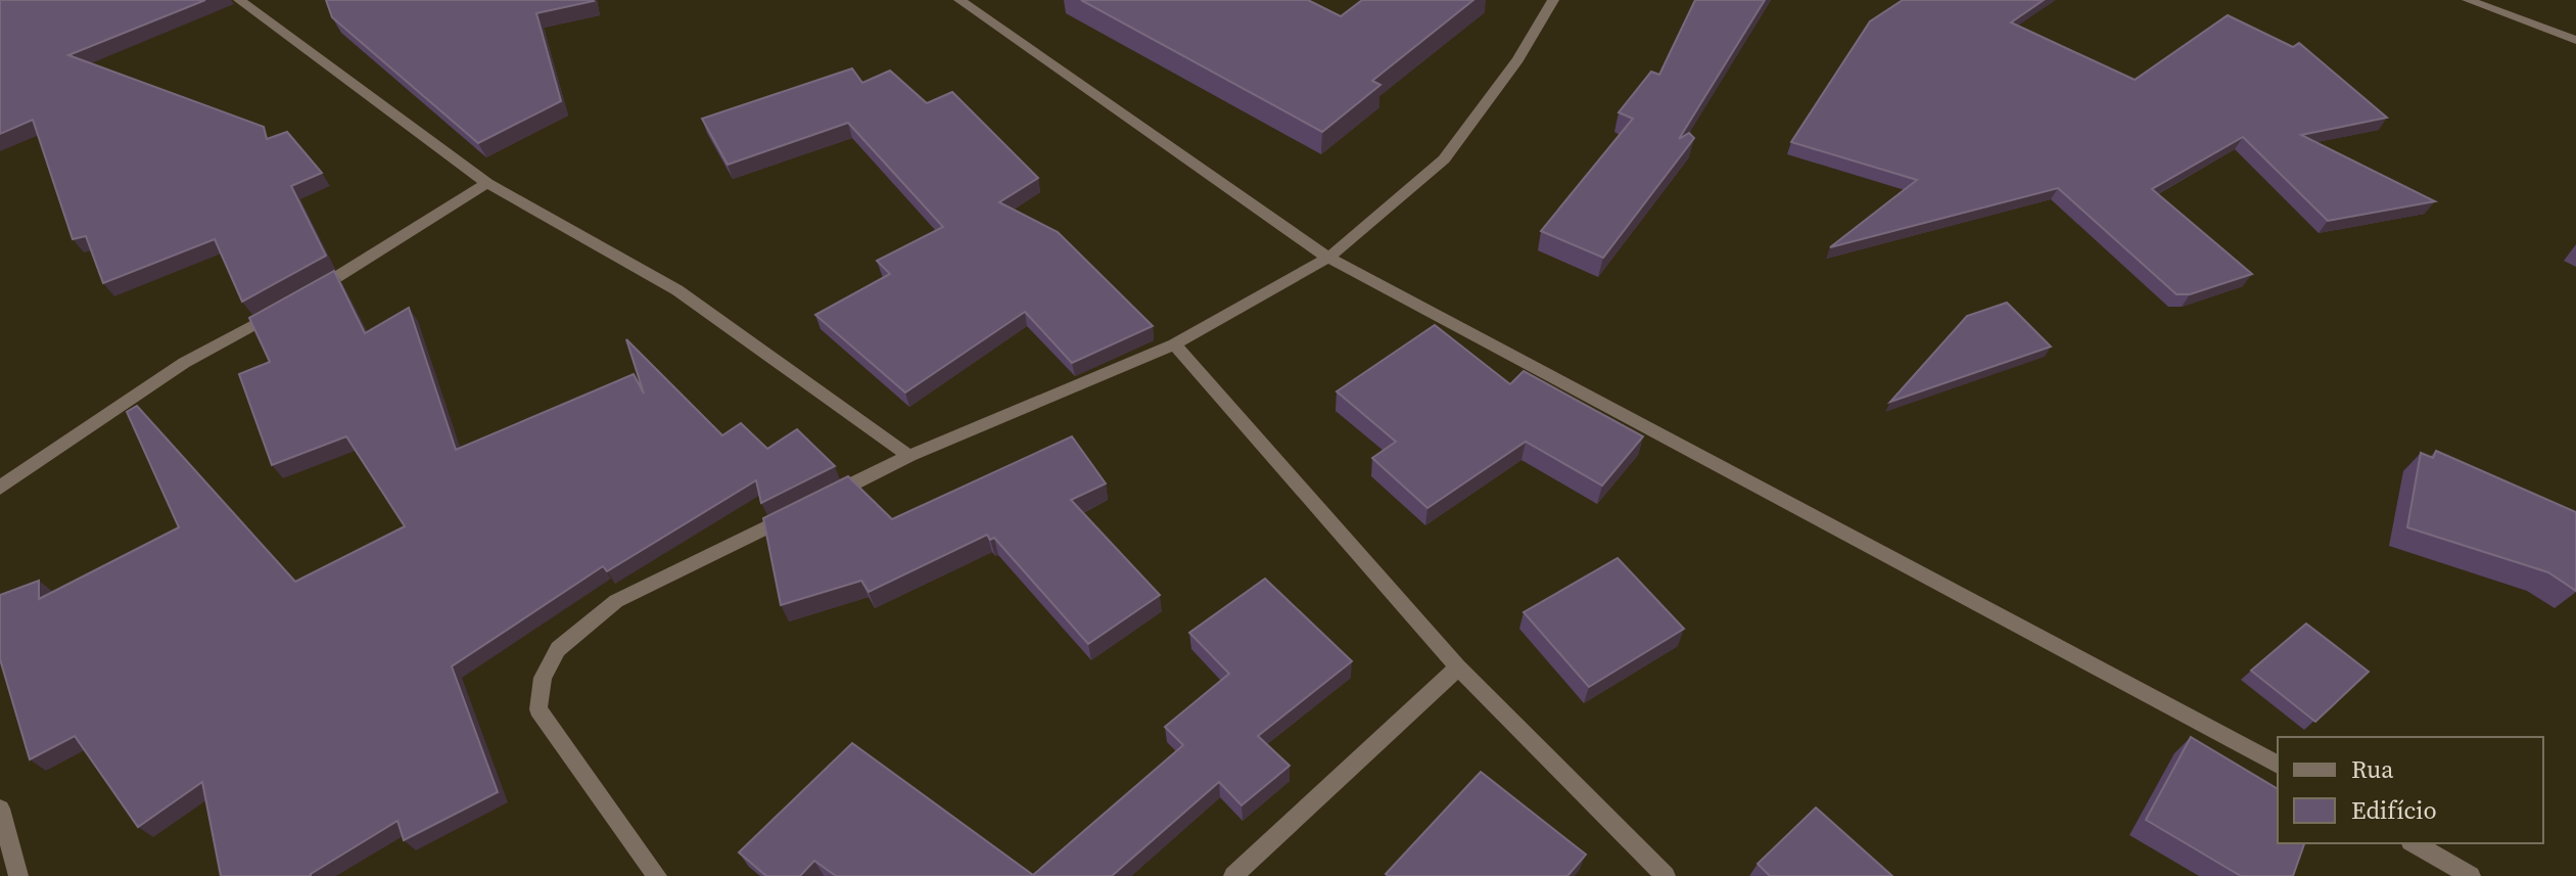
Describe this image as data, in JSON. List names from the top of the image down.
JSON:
{
  "legend": ["Rua", "Edifício"]
}
